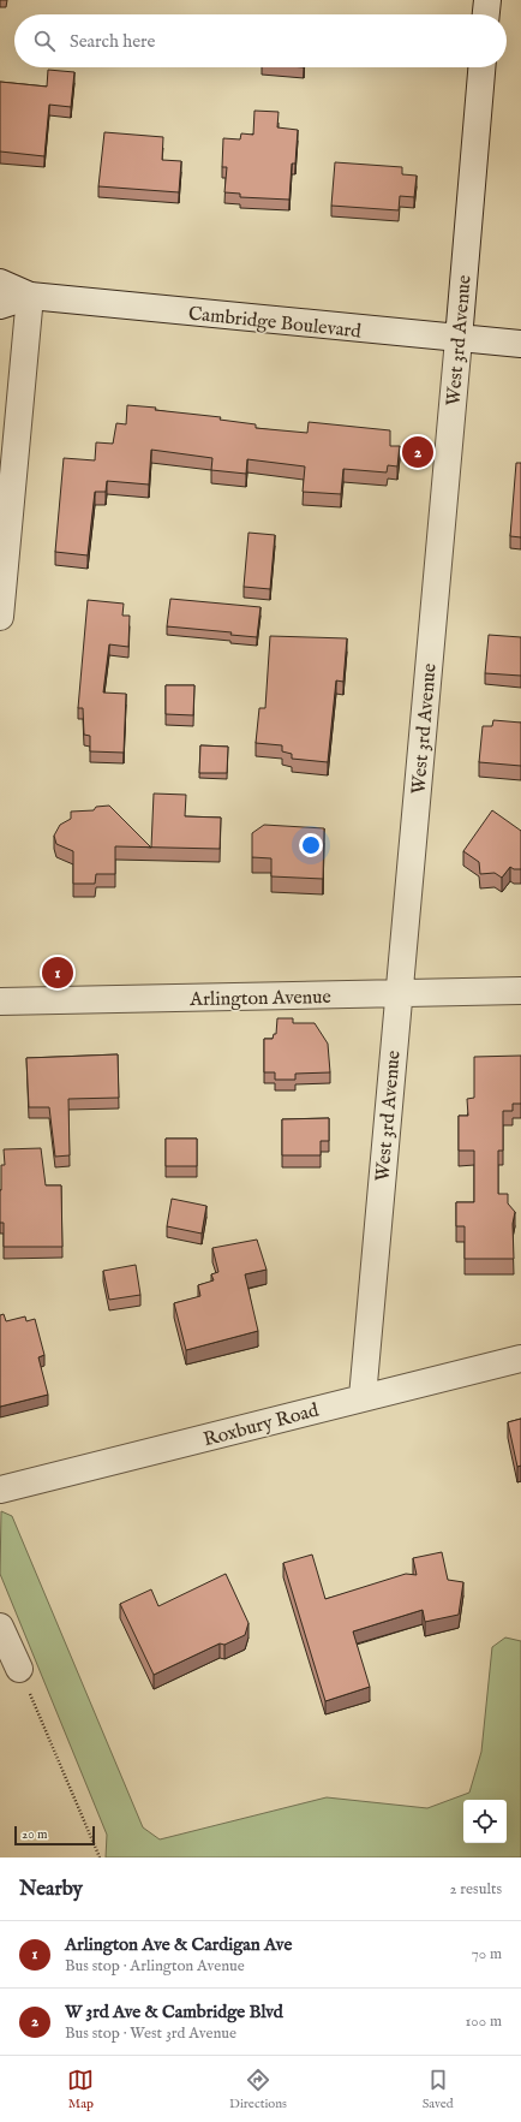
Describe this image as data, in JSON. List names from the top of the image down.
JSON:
{
  "streets": {
    "street": [
      "Cambridge Boulevard",
      "West 3rd Avenue",
      "Arlington Avenue",
      "Roxbury Road"
    ]
  },
  "crossings": [
    ["Cambridge Boulevard", "West 3rd Avenue"],
    ["West 3rd Avenue", "Arlington Avenue"],
    ["West 3rd Avenue", "Roxbury Road"]
  ],
  "scale_bar": "20 m",
  "page": {
    "search": "Search here",
    "pins": ["2", "1"],
    "scale": "20 m",
    "heading": ["Nearby", "2 results"],
    "list": [
      {
        "mark": "1",
        "name": "Arlington Ave & Cardigan Ave",
        "note": "Bus stop · Arlington Avenue",
        "value": "70 m"
      },
      {
        "mark": "2",
        "name": "W 3rd Ave & Cambridge Blvd",
        "note": "Bus stop · West 3rd Avenue",
        "value": "100 m"
      }
    ],
    "nav": ["Map", "Directions", "Saved"]
  }
}
